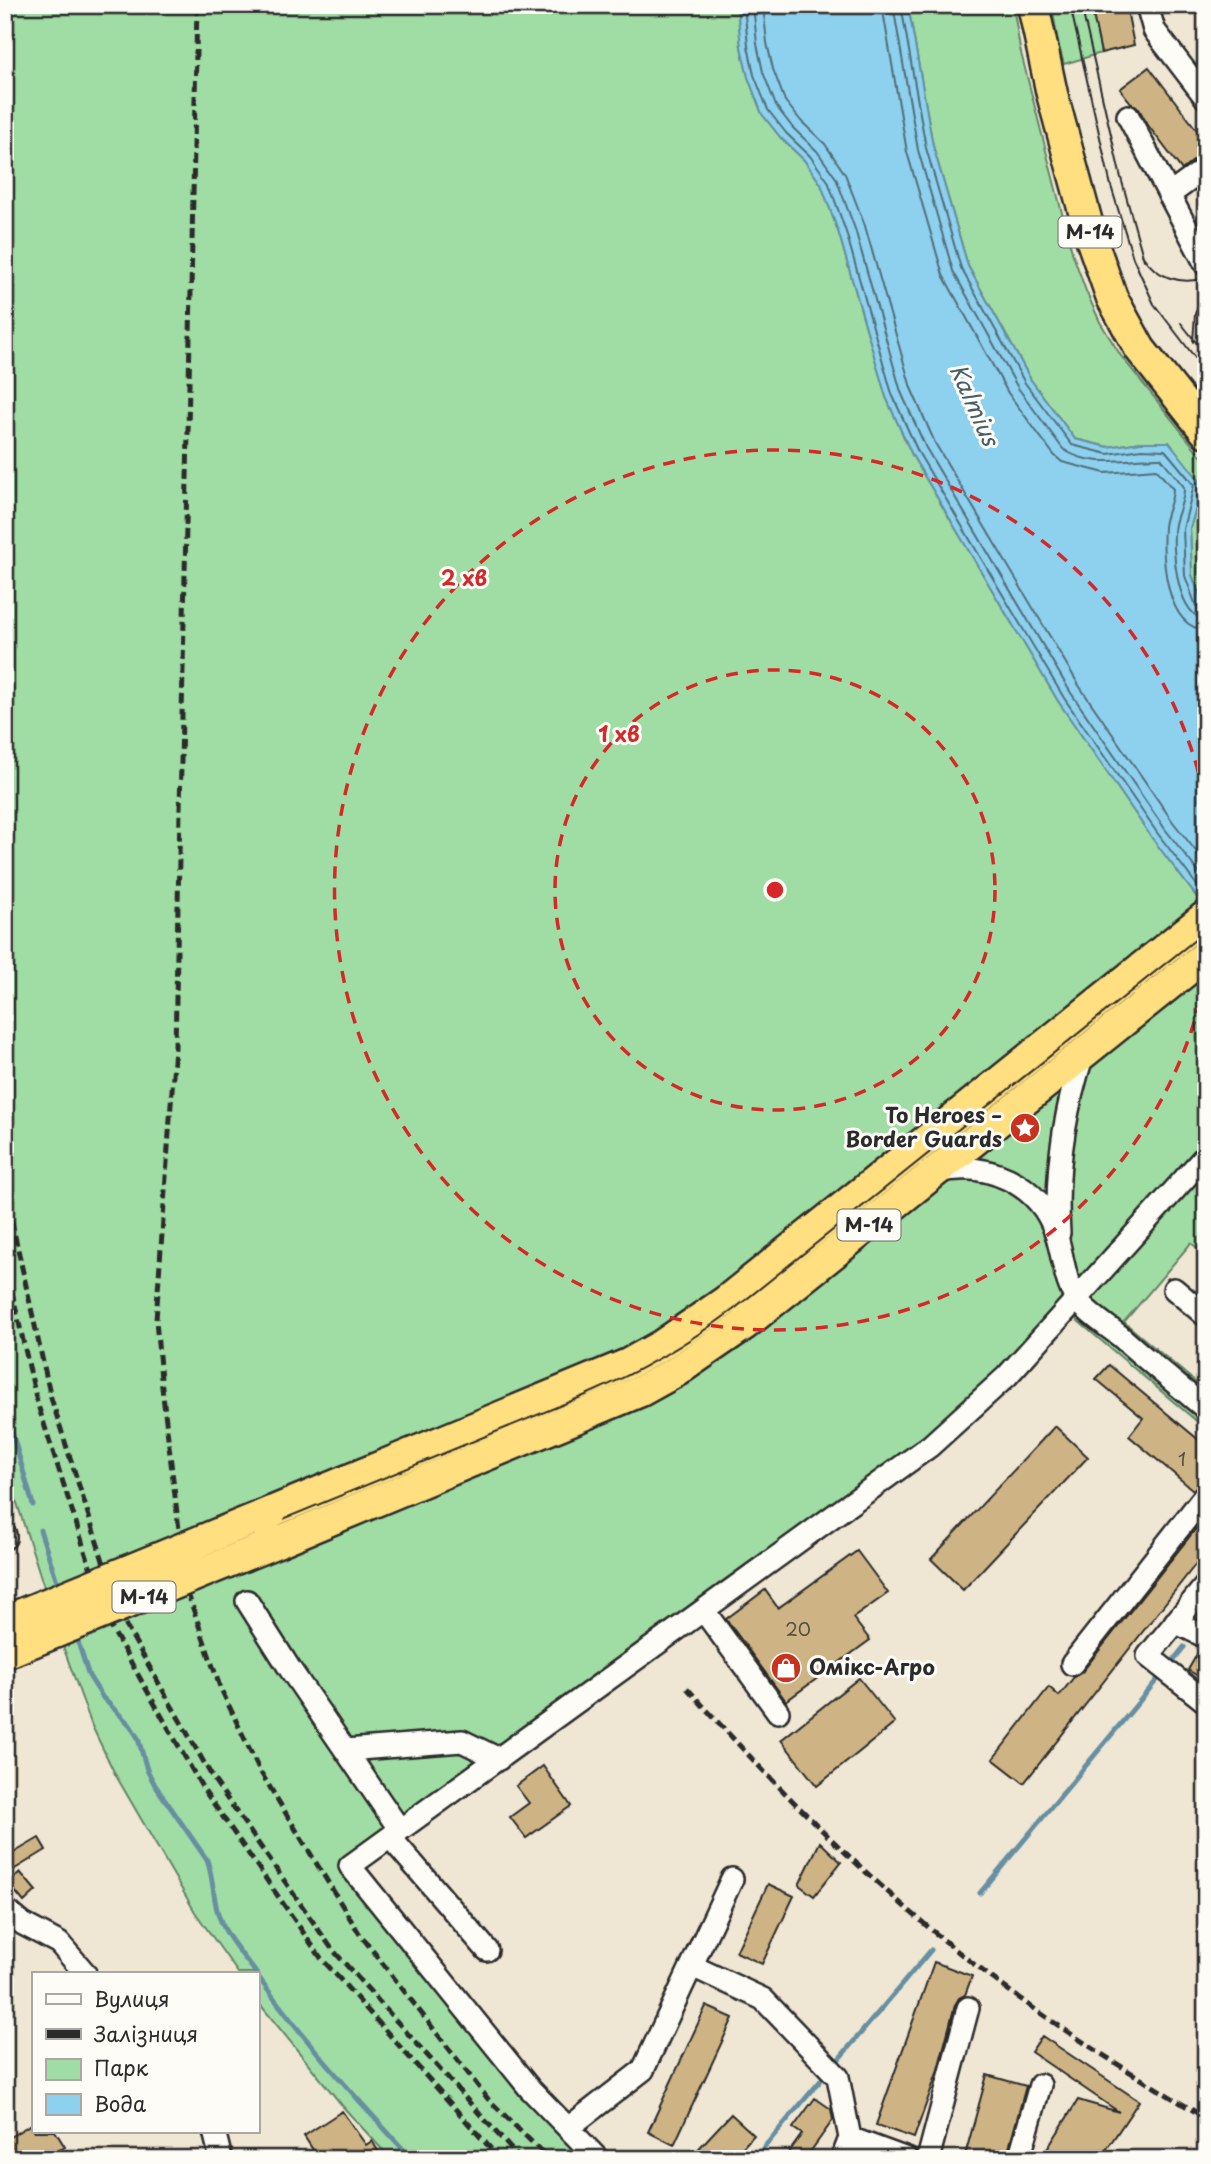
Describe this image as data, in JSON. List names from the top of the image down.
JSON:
{
  "streets": {
    "highway": ["М-14"]
  },
  "water": ["Kalmius"],
  "places": {
    "place": ["To Heroes – Border Guards"],
    "shop": ["Омiкс-Агро"]
  },
  "house_numbers": ["1", "20"],
  "legend": [
    "Вулиця",
    "Залізниця",
    "Парк",
    "Вода"
  ],
  "rings": ["2 хв", "1 хв"]
}
